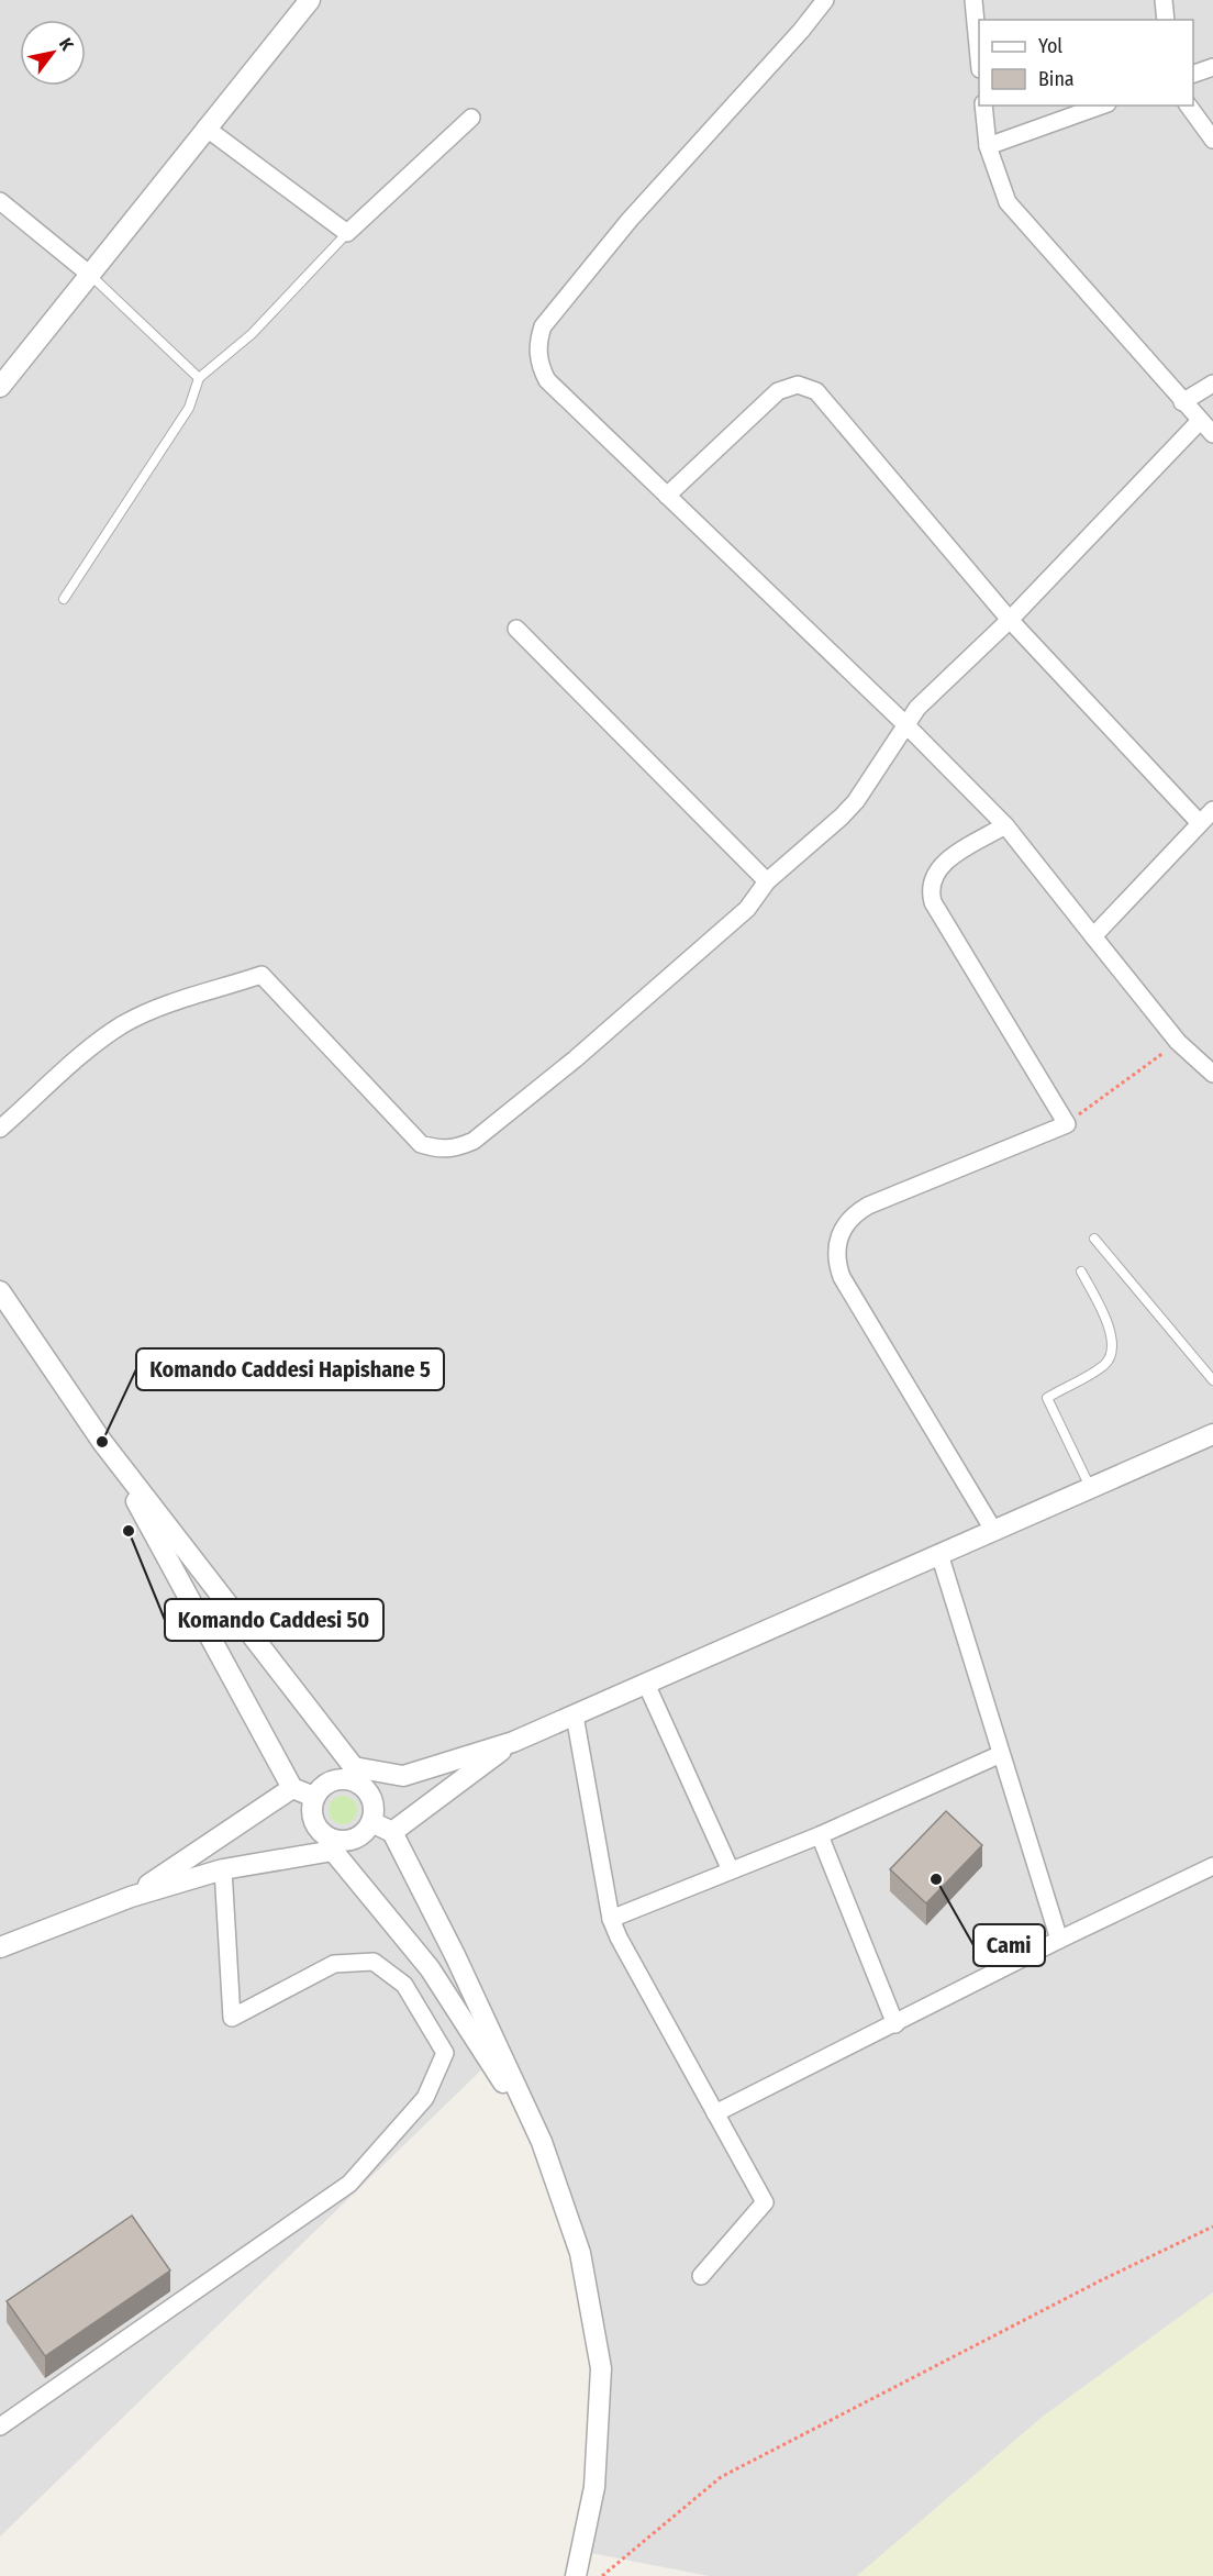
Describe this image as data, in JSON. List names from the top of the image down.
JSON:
{
  "places": ["Komando Caddesi Hapishane 5", "Komando Caddesi 50", "Cami"],
  "legend": ["Yol", "Bina"],
  "north": "top right"
}
